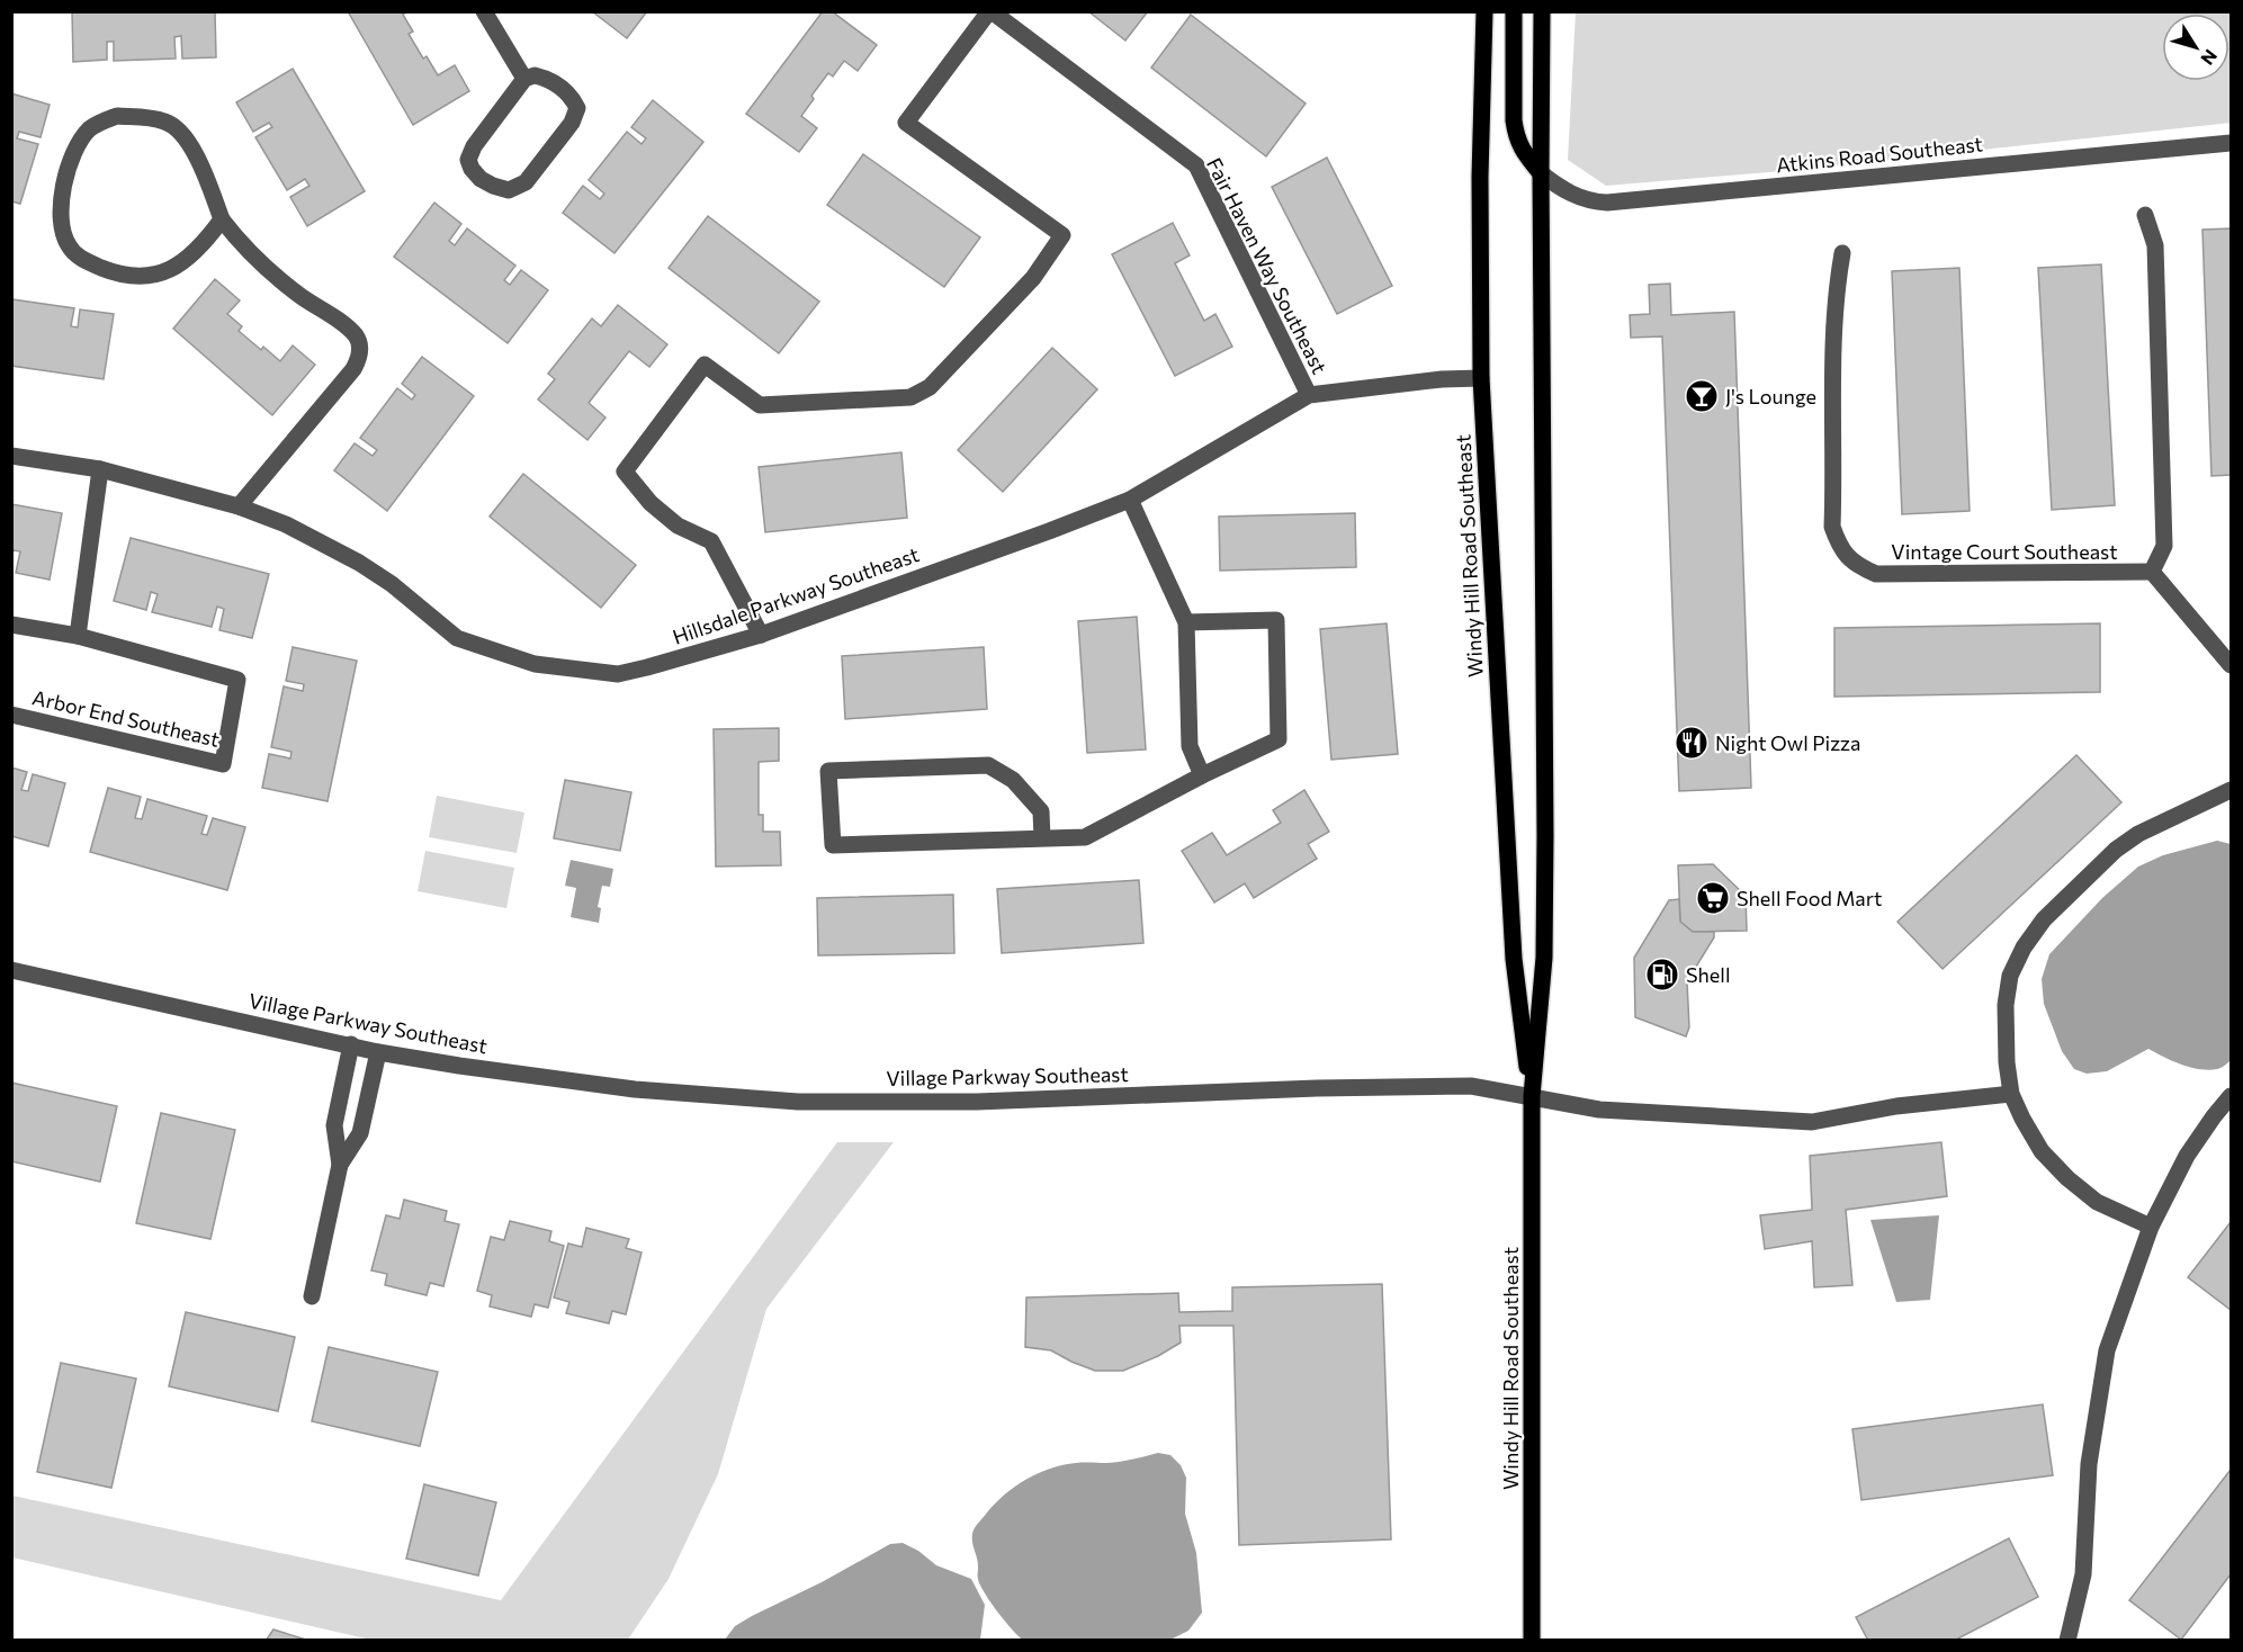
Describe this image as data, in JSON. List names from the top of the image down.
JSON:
{
  "streets": {
    "main road": ["Windy Hill Road Southeast"],
    "street": [
      "Atkins Road Southeast",
      "Fair Haven Way Southeast",
      "Vintage Court Southeast",
      "Hillsdale Parkway Southeast",
      "Arbor End Southeast",
      "Village Parkway Southeast"
    ]
  },
  "crossings": [
    ["Atkins Road Southeast", "Windy Hill Road Southeast"],
    ["Fair Haven Way Southeast", "Hillsdale Parkway Southeast"],
    ["Windy Hill Road Southeast", "Hillsdale Parkway Southeast"],
    ["Windy Hill Road Southeast", "Village Parkway Southeast"]
  ],
  "places": {
    "bar": ["J's Lounge"],
    "restaurant": ["Night Owl Pizza"],
    "supermarket": ["Shell Food Mart"],
    "fuel station": ["Shell"]
  },
  "north": "bottom right"
}
